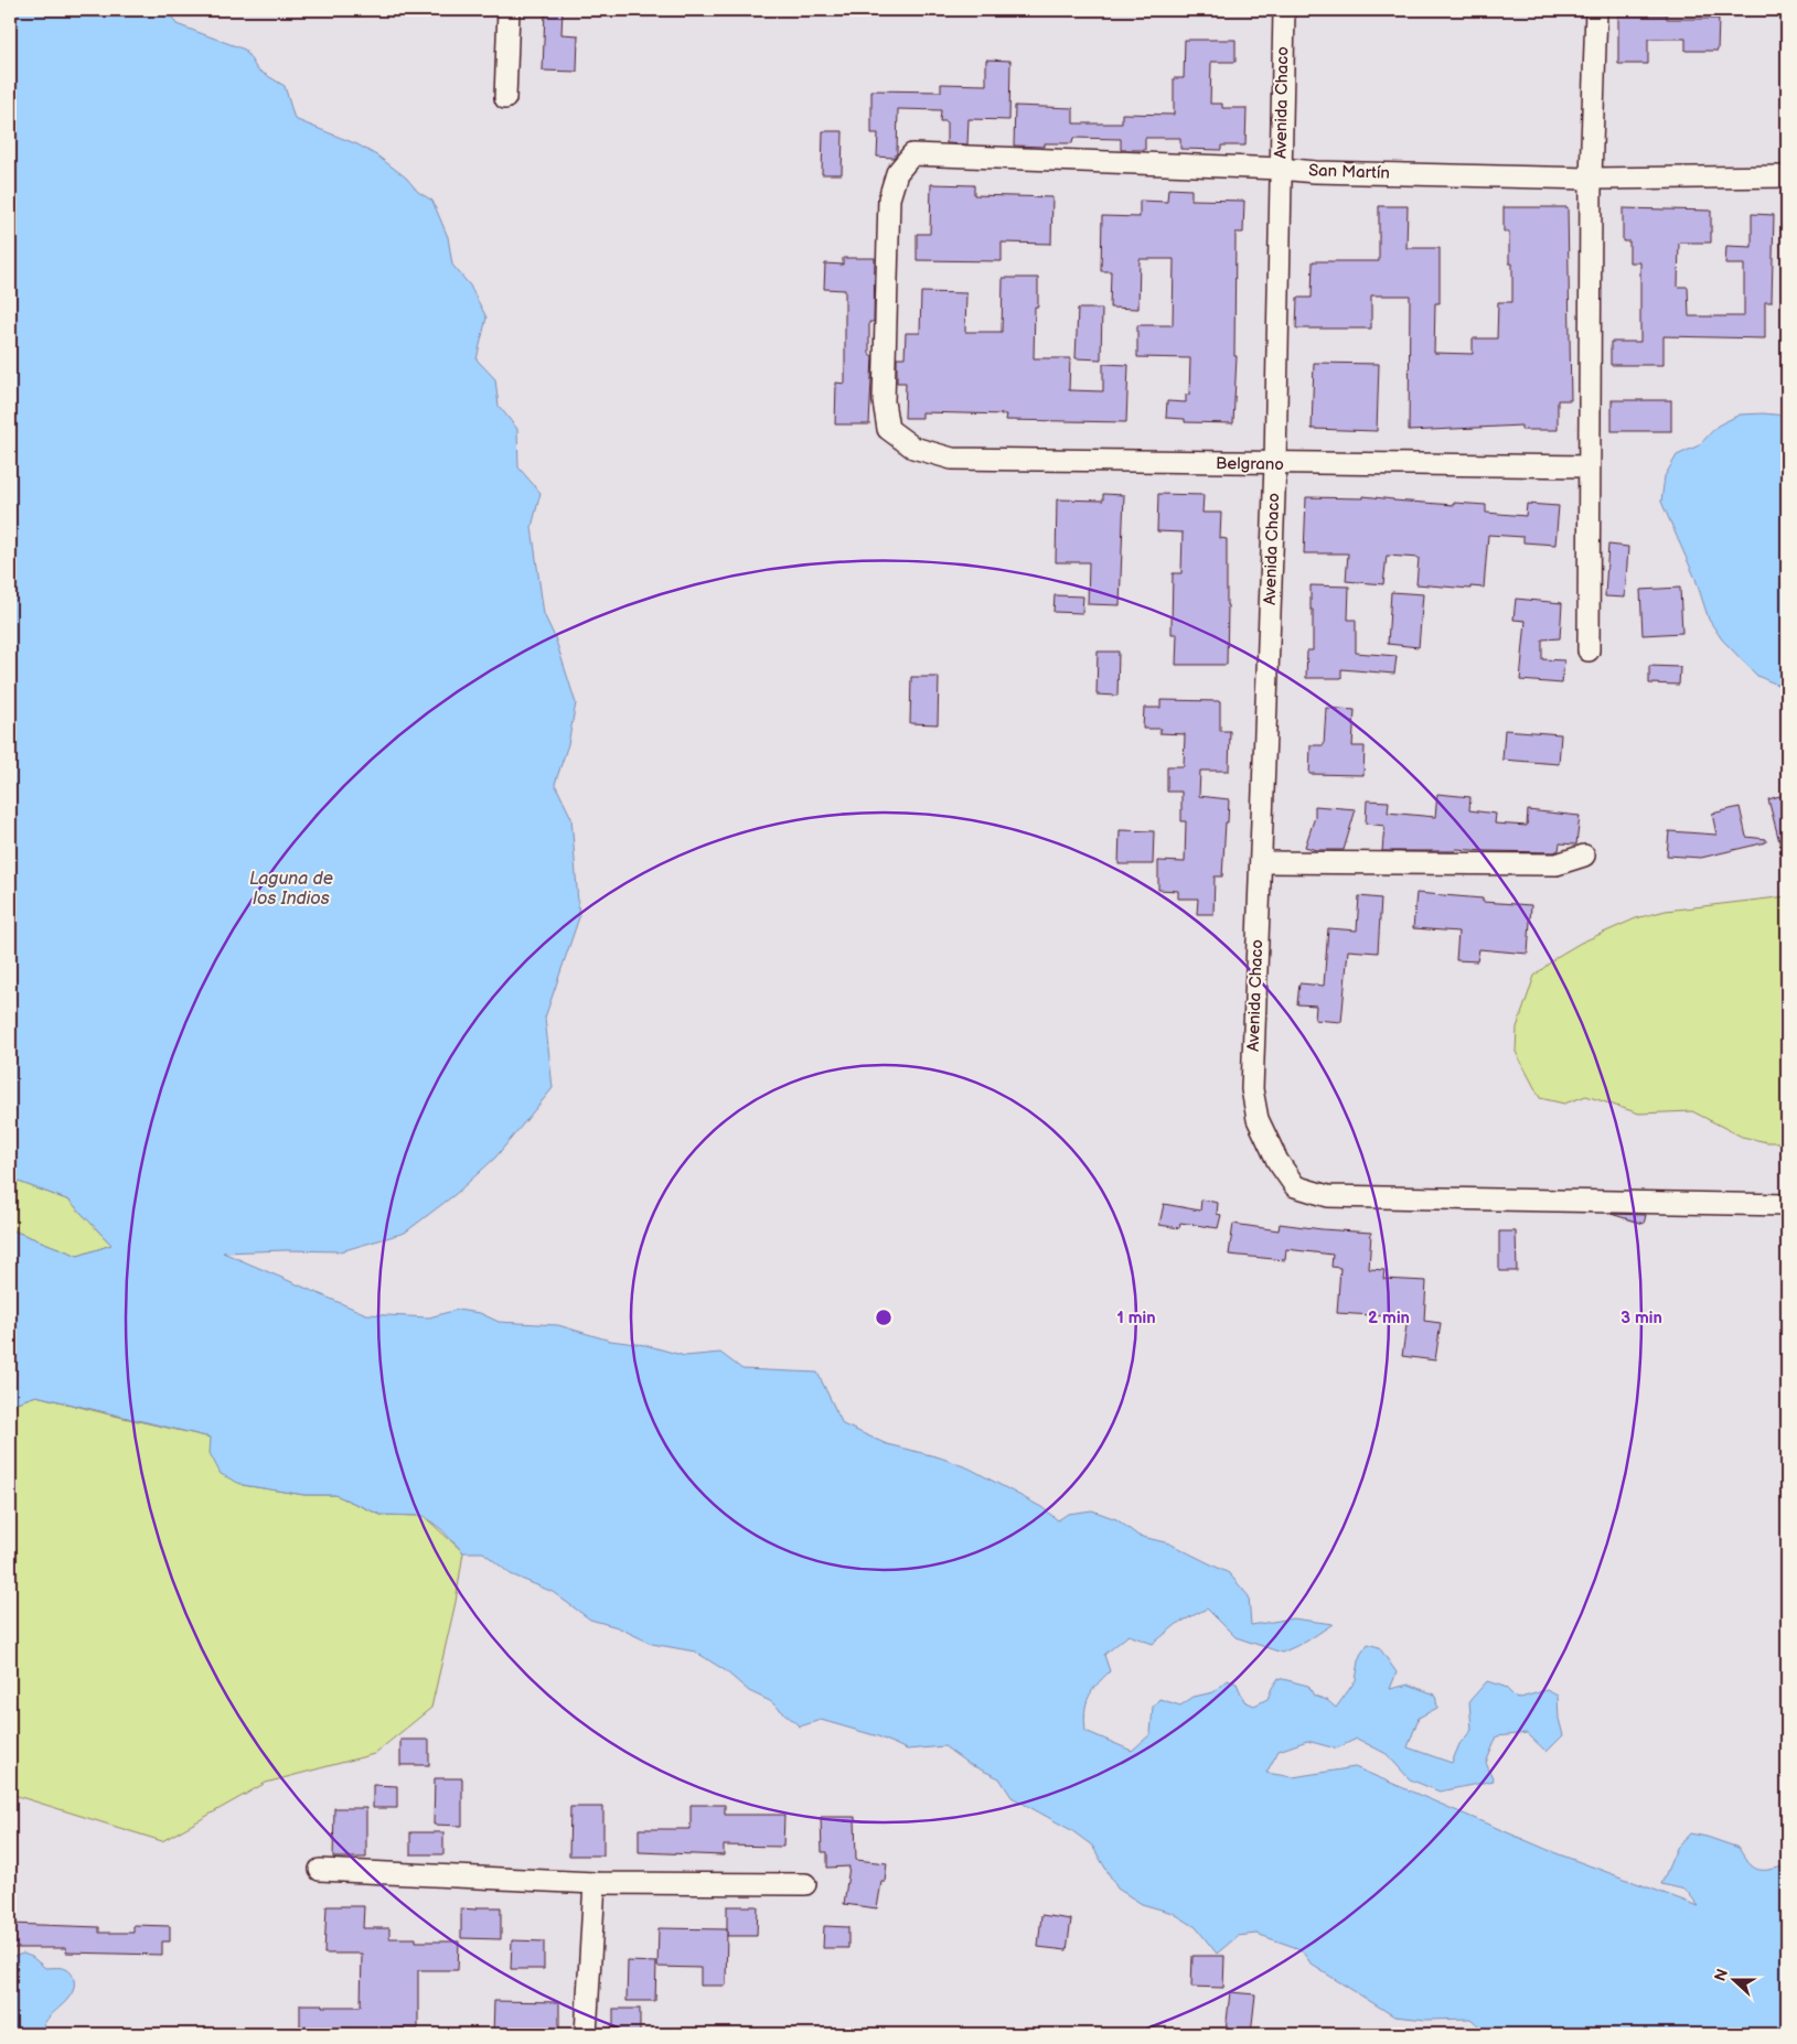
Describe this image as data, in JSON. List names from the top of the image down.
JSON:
{
  "streets": {
    "street": ["Avenida Chaco", "San Martín", "Belgrano"]
  },
  "crossings": [
    ["Avenida Chaco", "San Martín"],
    ["Avenida Chaco", "Belgrano"],
    ["San Martín", "Belgrano"]
  ],
  "water": ["Laguna de los Indios"],
  "north": "left",
  "rings": ["1 min", "2 min", "3 min"]
}
